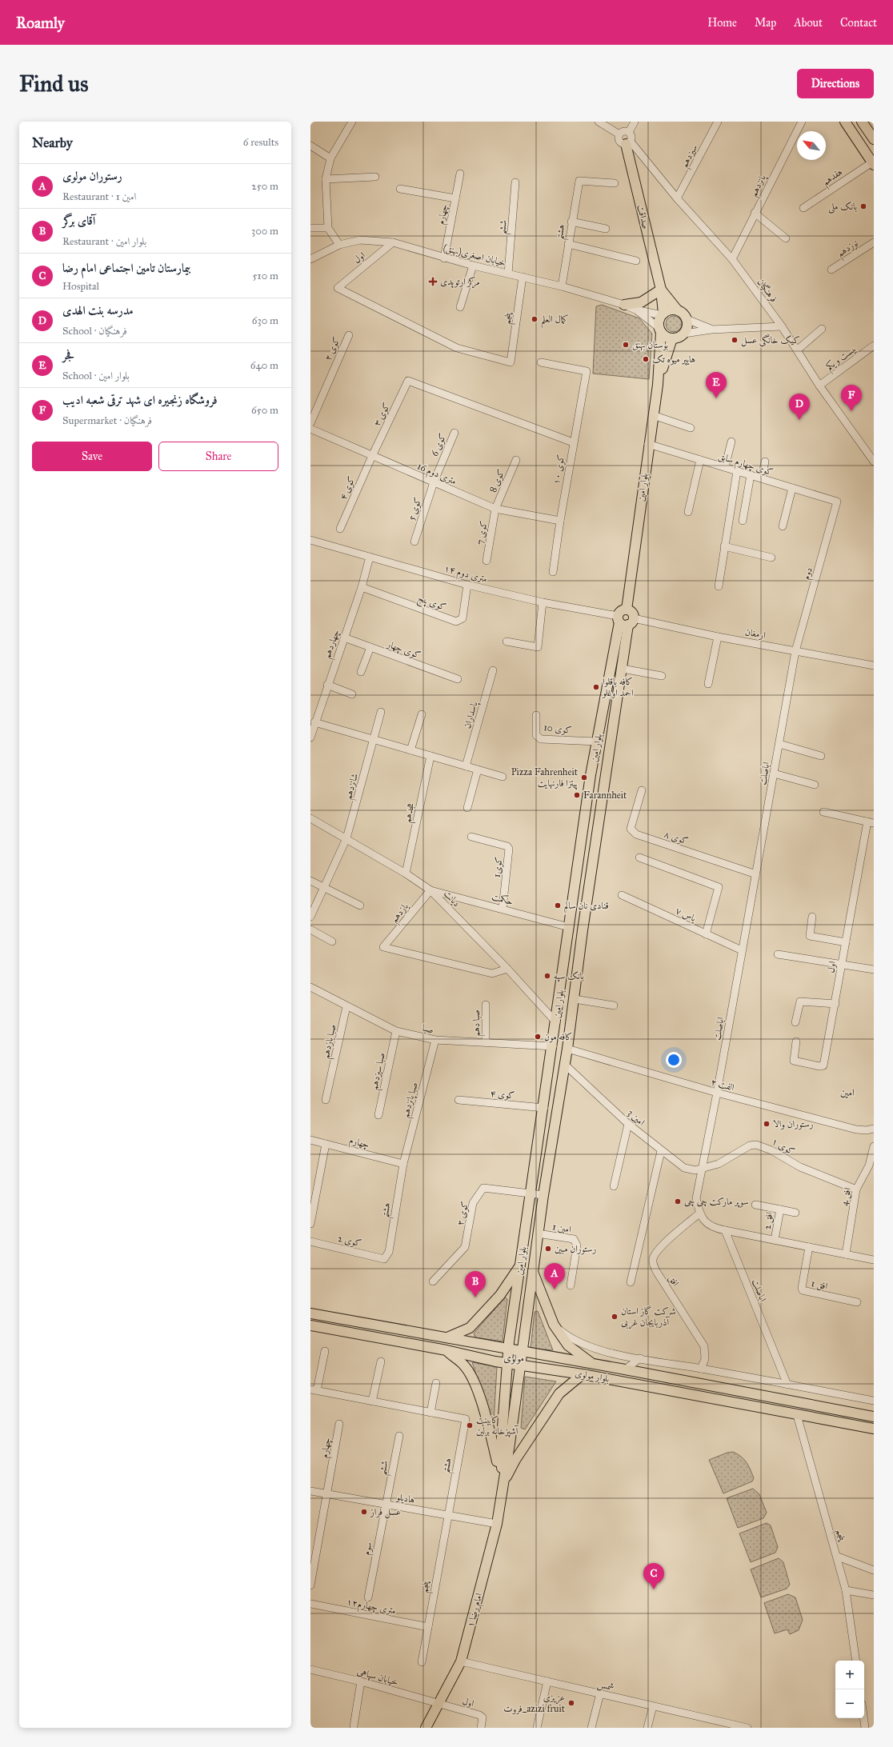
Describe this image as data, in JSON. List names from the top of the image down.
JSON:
{
  "streets": {
    "main road": [
      "صداقت",
      "بلوار امین",
      "بلوار مولوی",
      "امام رضا ۱"
    ],
    "street": [
      "سیزدهم",
      "هفدهم",
      "پانزدهم",
      "چهارم",
      "ششم",
      "هشتم",
      "نوزدهم",
      "خیابان اصغری(بهنق)",
      "اول",
      "فرهنگیان",
      "پنجم",
      "کوی ۲",
      "بیست و یکم",
      "کوی ۳",
      "کوی 6",
      "کوی چهارم سابق",
      "کوی ۱۰",
      "16 متری دوم",
      "کوی 8",
      "کوی ۴",
      "کوی 5",
      "کوی 7",
      "۱۴ متری دوم",
      "دوم",
      "کوی پنج",
      "ارمغان",
      "چهاردهم",
      "کوی چهار",
      "پاسداران",
      "کوی 10",
      "اباصلت",
      "شانزدهم",
      "هجدهم",
      "کوی ۸",
      "کوی1",
      "دیانت",
      "حکمت",
      "یازدهم",
      "یاس ۷",
      "صبا دهم",
      "صبا",
      "صبا یازدهم",
      "صبا سیزدهم",
      "الفت ۲",
      "صبا پانزدهم",
      "امین 3",
      "کوی ۱",
      "افق 4",
      "افق 2",
      "امین 1",
      "کوی 2",
      "افق",
      "افق 1",
      "هادیلو",
      "سوم",
      "۱۲متری چهارم",
      "خیابان سپاهی",
      "شمس"
    ]
  },
  "crossings": [
    ["سیزدهم", "فرهنگیان"],
    ["پانزدهم", "فرهنگیان"],
    ["چهارم", "هشتم"],
    ["چهارم", "خیابان اصغری(بهنق)"],
    ["چهارم", "صبا پانزدهم"],
    ["چهارم", "هادیلو"],
    ["صداقت", "فرهنگیان"],
    ["ششم", "خیابان اصغری(بهنق)"],
    ["ششم", "هادیلو"],
    ["ششم", "سوم"],
    ["هشتم", "خیابان اصغری(بهنق)"],
    ["هشتم", "پنجم"],
    ["هشتم", "صبا پانزدهم"],
    ["هشتم", "کوی 2"],
    ["هشتم", "هادیلو"],
    ["خیابان اصغری(بهنق)", "اول"],
    ["خیابان اصغری(بهنق)", "پنجم"],
    ["اول", "پنجم"],
    ["اول", "امام رضا ۱"],
    ["اول", "خیابان سپاهی"],
    ["فرهنگیان", "بیست و یکم"],
    ["پنجم", "بلوار مولوی"],
    ["پنجم", "هادیلو"],
    ["پنجم", "۱۲متری چهارم"],
    ["کوی ۲", "بلوار امین"],
    ["کوی ۳", "کوی ۱۰"],
    ["کوی ۳", "16 متری دوم"],
    ["کوی ۳", "کوی ۴"],
    ["کوی 6", "16 متری دوم"],
    ["کوی 6", "کوی 5"],
    ["کوی چهارم سابق", "بلوار امین"],
    ["کوی چهارم سابق", "دوم"],
    ["کوی ۱۰", "16 متری دوم"],
    ["16 متری دوم", "کوی 8"],
    ["16 متری دوم", "کوی ۴"],
    ["16 متری دوم", "کوی 5"],
    ["16 متری دوم", "کوی 7"],
    ["کوی 8", "کوی 7"],
    ["بلوار امین", "کوی ۴"],
    ["بلوار امین", "۱۴ متری دوم"],
    ["بلوار امین", "ارمغان"],
    ["بلوار امین", "کوی 10"],
    ["بلوار امین", "دیانت"],
    ["بلوار امین", "حکمت"],
    ["بلوار امین", "صبا"],
    ["بلوار امین", "الفت ۲"],
    ["بلوار امین", "امین 3"],
    ["بلوار امین", "امین 1"],
    ["بلوار امین", "بلوار مولوی"],
    ["بلوار امین", "امام رضا ۱"],
    ["۱۴ متری دوم", "کوی پنج"],
    ["۱۴ متری دوم", "ارمغان"],
    ["۱۴ متری دوم", "چهاردهم"],
    ["دوم", "ارمغان"],
    ["دوم", "اباصلت"],
    ["کوی پنج", "چهاردهم"],
    ["ارمغان", "اباصلت"],
    ["چهاردهم", "کوی چهار"],
    ["اباصلت", "کوی ۸"],
    ["اباصلت", "یاس ۷"],
    ["اباصلت", "الفت ۲"],
    ["اباصلت", "امین 3"],
    ["اباصلت", "کوی ۱"],
    ["اباصلت", "افق"],
    ["شانزدهم", "دیانت"],
    ["هجدهم", "دیانت"],
    ["کوی1", "حکمت"],
    ["دیانت", "حکمت"],
    ["دیانت", "یازدهم"],
    ["حکمت", "یازدهم"],
    ["صبا دهم", "صبا"],
    ["صبا", "صبا یازدهم"],
    ["صبا", "صبا سیزدهم"],
    ["صبا", "صبا پانزدهم"],
    ["امین 3", "کوی ۱"],
    ["کوی ۱", "افق 4"],
    ["بلوار مولوی", "امام رضا ۱"],
    ["هادیلو", "سوم"],
    ["هادیلو", "امام رضا ۱"],
    ["امام رضا ۱", "خیابان سپاهی"],
    ["امام رضا ۱", "شمس"]
  ],
  "districts": ["امین", "مولوی"],
  "places": {
    "other": [
      "بانک ملی",
      "کمال العلم",
      "کیک خانگی عسل",
      "بوستان بهنق",
      "هایپر میوه تک",
      "کافه باقلوا احمد اوغلو",
      "Pizza Fahrenheit پیتزا فارنهایت",
      "Farannheit",
      "قنادی نان سالم",
      "بانک سپه",
      "کافه مون",
      "رستوران والا",
      "سوپر مارکت چی چی",
      "رستوران مبین",
      "شرکت گاز استان آذربایجان غربی",
      "کابینت آشپزخانه برلین",
      "عسل فراز",
      "عزیزی فروت_azizi fruit"
    ],
    "health": ["مرکز ارتوپدی"]
  },
  "north": "top left",
  "page": {
    "header": "Roamly",
    "nav": [
      "Home",
      "Map",
      "About",
      "Contact"
    ],
    "buttons": [
      "Directions",
      ["Save", "Share"]
    ],
    "title": "Find us",
    "heading": ["Nearby", "6 results"],
    "list": [
      {
        "mark": "A",
        "name": "رستوران مولوی",
        "note": "Restaurant · امین 1",
        "value": "250 m"
      },
      {
        "mark": "B",
        "name": "آقاى برگر",
        "note": "Restaurant · بلوار امین",
        "value": "300 m"
      },
      {
        "mark": "C",
        "name": "بیمارستان تامین اجتماعی امام رضا",
        "note": "Hospital",
        "value": "510 m"
      },
      {
        "mark": "D",
        "name": "مدرسه بنت الهدی",
        "note": "School · فرهنگیان",
        "value": "630 m"
      },
      {
        "mark": "E",
        "name": "فجر",
        "note": "School · بلوار امین",
        "value": "640 m"
      },
      {
        "mark": "F",
        "name": "فروشگاه زنجیره ای شهد ترقی شعبه ادیب",
        "note": "Supermarket · فرهنگیان",
        "value": "650 m"
      }
    ],
    "pins": [
      "E",
      "F",
      "D",
      "A",
      "B",
      "C"
    ],
    "map_buttons": ["+", "−"]
  }
}
